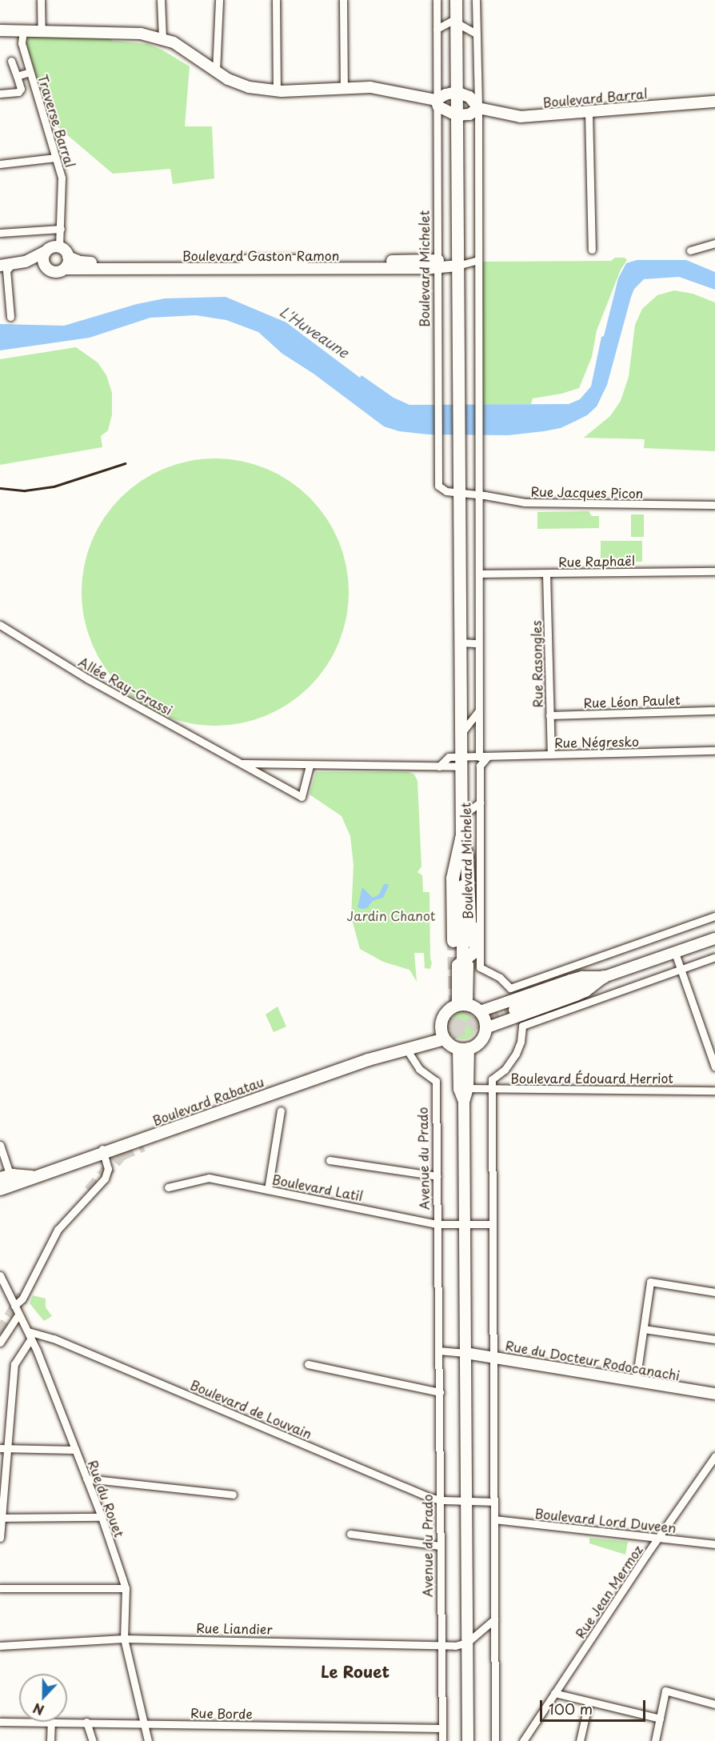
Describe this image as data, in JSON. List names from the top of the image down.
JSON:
{
  "streets": {
    "main road": ["Boulevard Michelet", "Boulevard Rabatau"],
    "street": [
      "Boulevard Barral",
      "Traverse Barral",
      "Boulevard Gaston Ramon",
      "Rue Jacques Picon",
      "Rue Raphaël",
      "Rue Rasongles",
      "Allée Ray-Grassi",
      "Rue Léon Paulet",
      "Rue Négresko",
      "Boulevard Édouard Herriot",
      "Avenue du Prado",
      "Boulevard Latil",
      "Rue du Docteur Rodocanachi",
      "Boulevard de Louvain",
      "Rue du Rouet",
      "Boulevard Lord Duveen",
      "Rue Jean Mermoz",
      "Rue Liandier",
      "Rue Borde"
    ]
  },
  "crossings": [
    ["Boulevard Barral", "Boulevard Michelet"],
    ["Traverse Barral", "Boulevard Gaston Ramon"],
    ["Boulevard Gaston Ramon", "Boulevard Michelet"],
    ["Boulevard Michelet", "Rue Jacques Picon"],
    ["Boulevard Michelet", "Allée Ray-Grassi"],
    ["Boulevard Michelet", "Rue Négresko"],
    ["Boulevard Michelet", "Boulevard Rabatau"],
    ["Rue Raphaël", "Rue Rasongles"],
    ["Rue Rasongles", "Rue Léon Paulet"],
    ["Rue Rasongles", "Rue Négresko"],
    ["Allée Ray-Grassi", "Rue Négresko"],
    ["Boulevard Rabatau", "Avenue du Prado"],
    ["Avenue du Prado", "Boulevard Latil"],
    ["Avenue du Prado", "Boulevard de Louvain"],
    ["Avenue du Prado", "Rue Liandier"],
    ["Avenue du Prado", "Rue Borde"],
    ["Boulevard de Louvain", "Rue du Rouet"],
    ["Rue du Rouet", "Rue Liandier"],
    ["Rue du Rouet", "Rue Borde"],
    ["Boulevard Lord Duveen", "Rue Jean Mermoz"]
  ],
  "districts": ["Le Rouet"],
  "water": ["L'Huveaune"],
  "parks": ["Jardin Chanot"],
  "scale_bar": "100 m",
  "north": "bottom"
}
